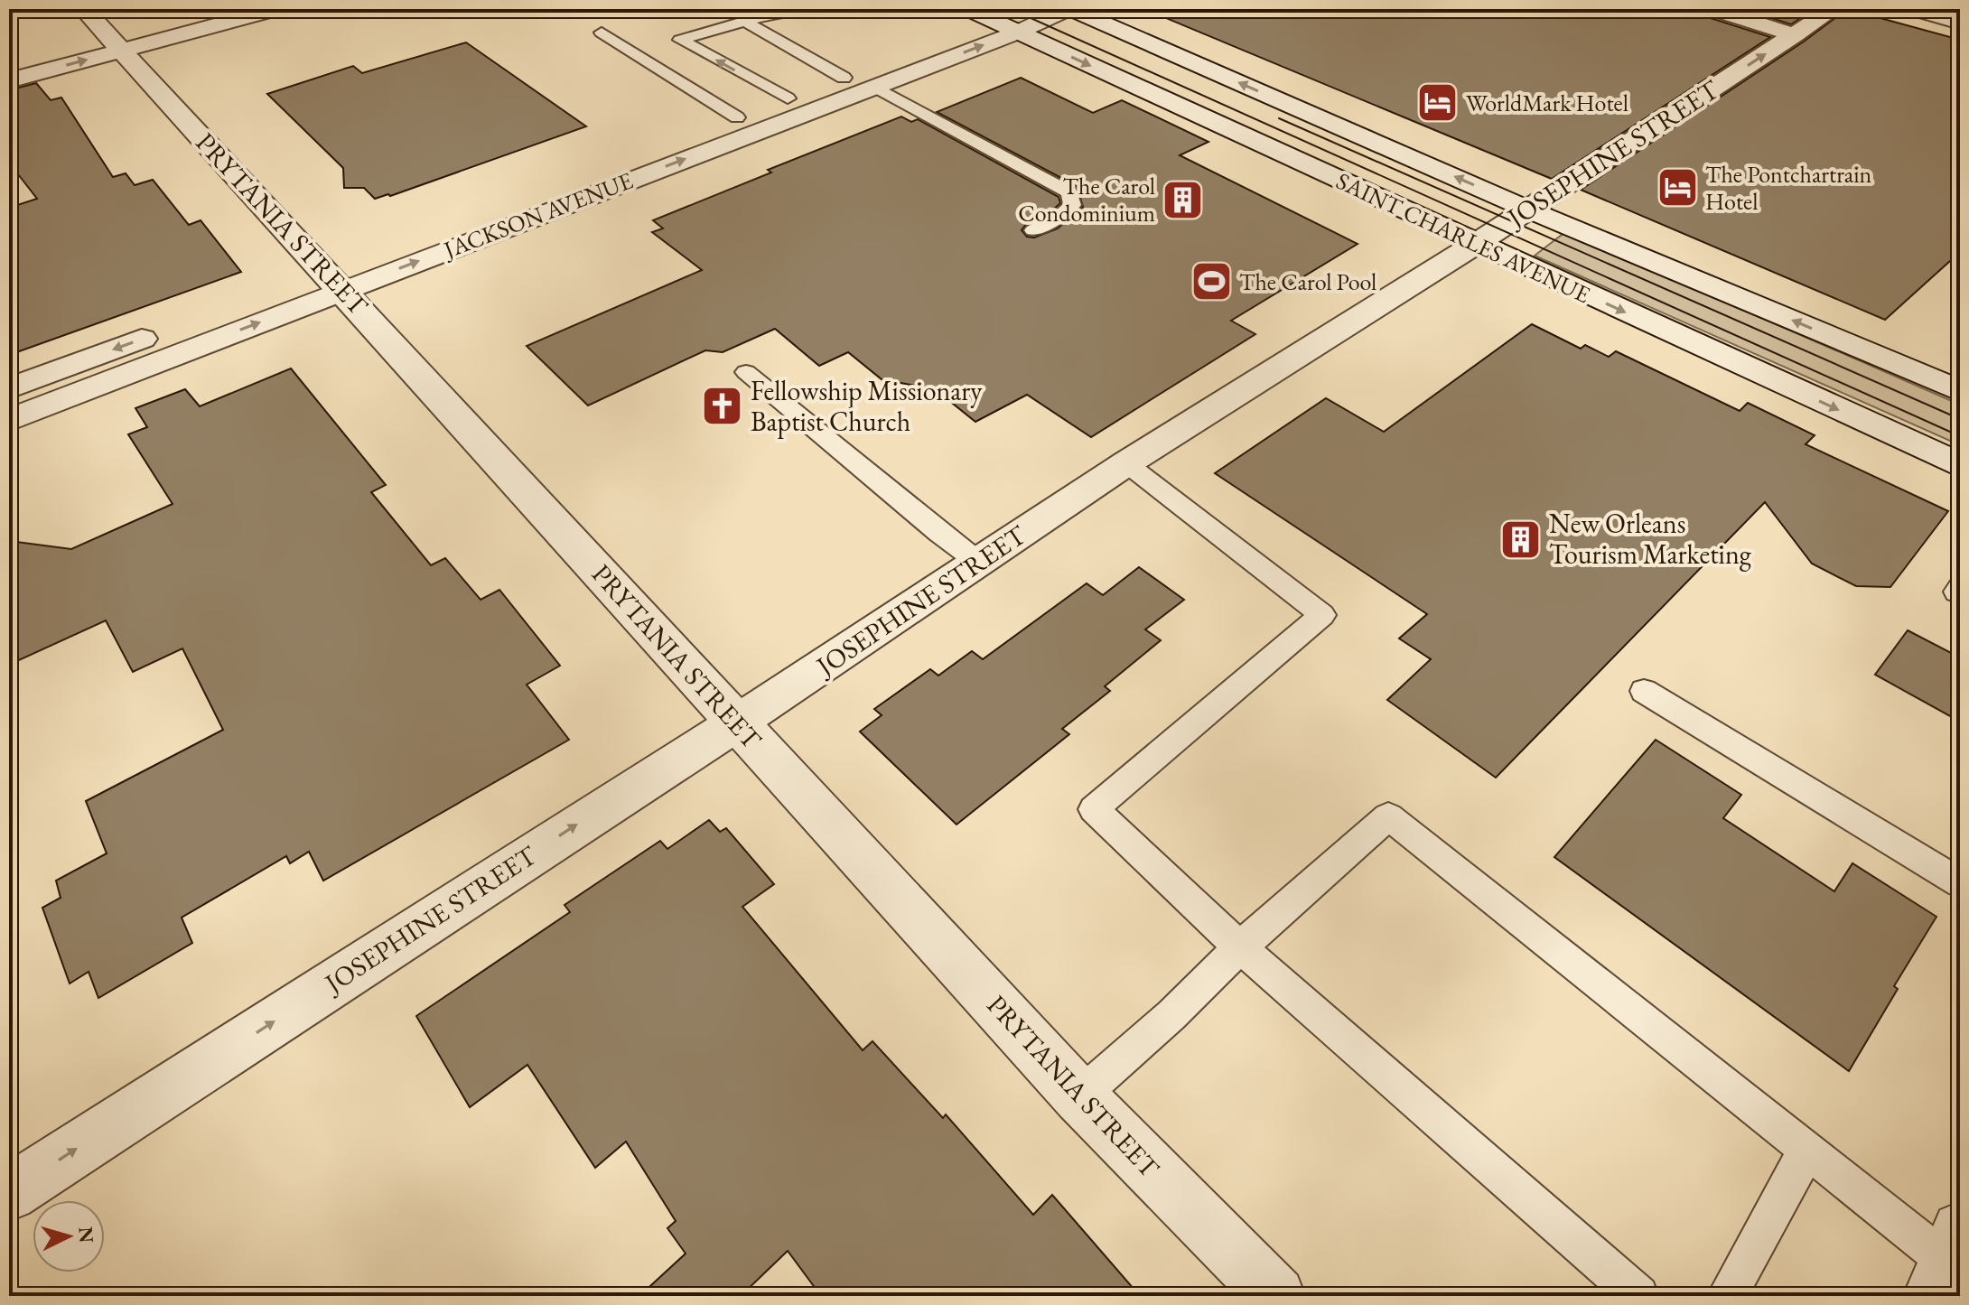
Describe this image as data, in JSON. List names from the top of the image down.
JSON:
{
  "streets": {
    "street": [
      "JOSEPHINE STREET",
      "JACKSON AVENUE",
      "PRYTANIA STREET",
      "SAINT CHARLES AVENUE"
    ]
  },
  "crossings": [
    ["JOSEPHINE STREET", "PRYTANIA STREET"],
    ["JOSEPHINE STREET", "SAINT CHARLES AVENUE"],
    ["JACKSON AVENUE", "PRYTANIA STREET"],
    ["JACKSON AVENUE", "SAINT CHARLES AVENUE"]
  ],
  "one_way": ["JOSEPHINE STREET"],
  "places": {
    "hotel": ["WorldMark Hotel", "The Pontchartrain Hotel"],
    "building": ["The Carol Condominium", "New Orleans Tourism Marketing"],
    "sports": ["The Carol Pool"],
    "church": ["Fellowship Missionary Baptist Church"]
  },
  "north": "right"
}
